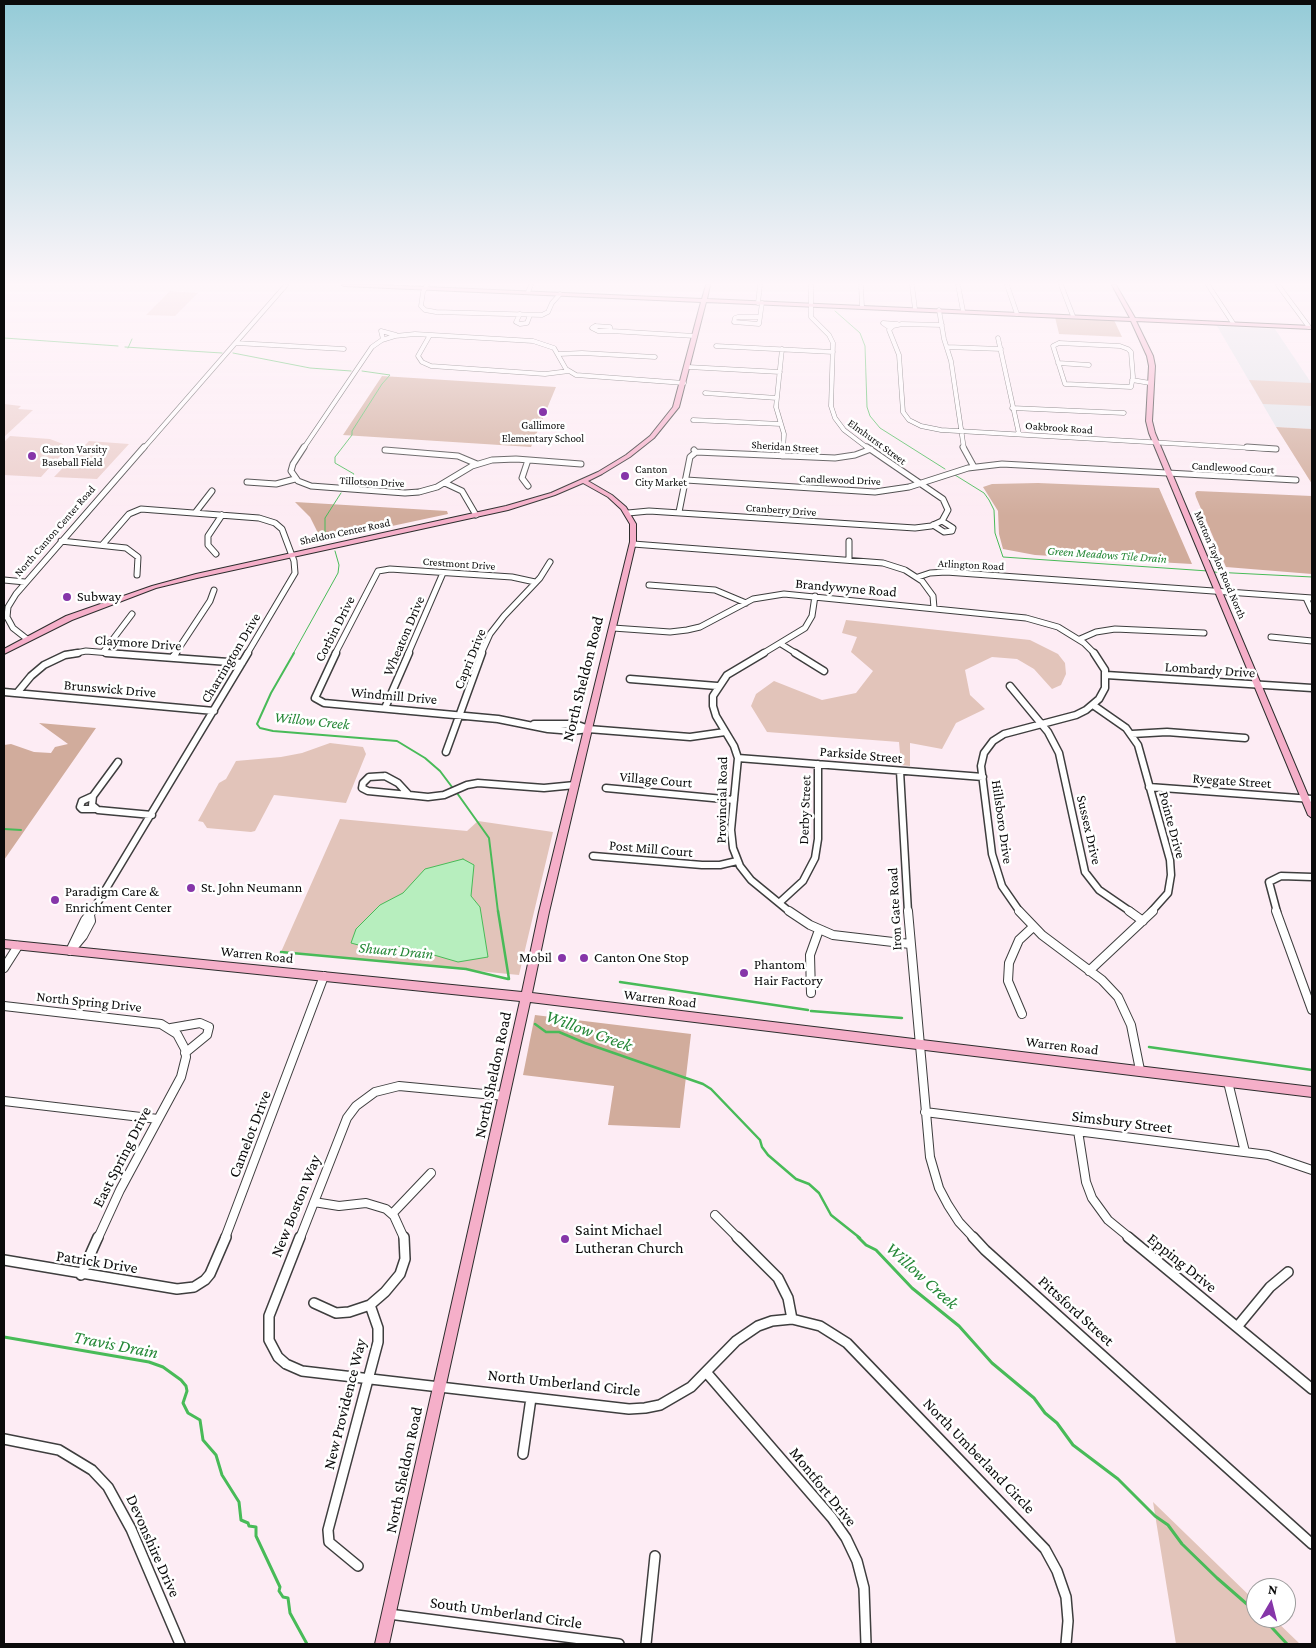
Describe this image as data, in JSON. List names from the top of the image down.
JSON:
{
  "streets": {
    "street": [
      "Oakbrook Road",
      "Elmhurst Street",
      "Sheridan Street",
      "Candlewood Court",
      "Candlewood Drive",
      "Tillotson Drive",
      "Cranberry Drive",
      "North Canton Center Road",
      "Sheldon Center Road",
      "Crestmont Drive",
      "Arlington Road",
      "Morton Taylor Road North",
      "Brandywyne Road",
      "Corbin Drive",
      "Wheaton Drive",
      "Claymore Drive",
      "Charrington Drive",
      "Capri Drive",
      "Lombardy Drive",
      "North Sheldon Road",
      "Brunswick Drive",
      "Windmill Drive",
      "Parkside Street",
      "Village Court",
      "Ryegate Street",
      "Provincial Road",
      "Derby Street",
      "Hillsboro Drive",
      "Pointe Drive",
      "Sussex Drive",
      "Post Mill Court",
      "Iron Gate Road",
      "Warren Road",
      "North Spring Drive",
      "Simsbury Street",
      "Camelot Drive",
      "East Spring Drive",
      "New Boston Way",
      "Patrick Drive",
      "Epping Drive",
      "Pittsford Street",
      "North Umberland Circle",
      "New Providence Way",
      "Montfort Drive",
      "Devonshire Drive",
      "South Umberland Circle"
    ]
  },
  "crossings": [
    ["Oakbrook Road", "Morton Taylor Road North"],
    ["Elmhurst Street", "Sheridan Street"],
    ["Elmhurst Street", "Candlewood Drive"],
    ["Elmhurst Street", "Cranberry Drive"],
    ["Sheridan Street", "Candlewood Drive"],
    ["Candlewood Court", "Candlewood Drive"],
    ["Candlewood Court", "Morton Taylor Road North"],
    ["Candlewood Drive", "Morton Taylor Road North"],
    ["Cranberry Drive", "North Sheldon Road"],
    ["North Canton Center Road", "Sheldon Center Road"],
    ["Sheldon Center Road", "Charrington Drive"],
    ["Crestmont Drive", "Corbin Drive"],
    ["Crestmont Drive", "Wheaton Drive"],
    ["Crestmont Drive", "Capri Drive"],
    ["Arlington Road", "Morton Taylor Road North"],
    ["Morton Taylor Road North", "Lombardy Drive"],
    ["Morton Taylor Road North", "Ryegate Street"],
    ["Brandywyne Road", "North Sheldon Road"],
    ["Corbin Drive", "Windmill Drive"],
    ["Wheaton Drive", "Windmill Drive"],
    ["Claymore Drive", "Charrington Drive"],
    ["Claymore Drive", "Brunswick Drive"],
    ["Charrington Drive", "Brunswick Drive"],
    ["Charrington Drive", "Warren Road"],
    ["Capri Drive", "Windmill Drive"],
    ["North Sheldon Road", "Windmill Drive"],
    ["North Sheldon Road", "Warren Road"],
    ["North Sheldon Road", "New Boston Way"],
    ["North Sheldon Road", "North Umberland Circle"],
    ["North Sheldon Road", "South Umberland Circle"],
    ["Windmill Drive", "Provincial Road"],
    ["Parkside Street", "Provincial Road"],
    ["Parkside Street", "Derby Street"],
    ["Parkside Street", "Hillsboro Drive"],
    ["Parkside Street", "Iron Gate Road"],
    ["Village Court", "Provincial Road"],
    ["Ryegate Street", "Pointe Drive"],
    ["Provincial Road", "Derby Street"],
    ["Provincial Road", "Post Mill Court"],
    ["Provincial Road", "Iron Gate Road"],
    ["Hillsboro Drive", "Pointe Drive"],
    ["Hillsboro Drive", "Sussex Drive"],
    ["Hillsboro Drive", "Warren Road"],
    ["Pointe Drive", "Sussex Drive"],
    ["Iron Gate Road", "Warren Road"],
    ["Iron Gate Road", "Pittsford Street"],
    ["Warren Road", "Camelot Drive"],
    ["Warren Road", "Pittsford Street"],
    ["North Spring Drive", "East Spring Drive"],
    ["Simsbury Street", "Epping Drive"],
    ["Simsbury Street", "Pittsford Street"],
    ["Camelot Drive", "Patrick Drive"],
    ["East Spring Drive", "Patrick Drive"],
    ["New Boston Way", "North Umberland Circle"],
    ["North Umberland Circle", "New Providence Way"],
    ["North Umberland Circle", "Montfort Drive"]
  ],
  "water": [
    "Green Meadows Tile Drain",
    "Willow Creek",
    "Shuart Drain",
    "Travis Drain"
  ],
  "places": [
    "Gallimore Elementary School",
    "Canton Varsity Baseball Field",
    "Canton City Market",
    "Subway",
    "St. John Neumann",
    "Paradigm Care & Enrichment Center",
    "Mobil",
    "Canton One Stop",
    "Phantom Hair Factory",
    "Saint Michael Lutheran Church"
  ],
  "north": "top"
}
